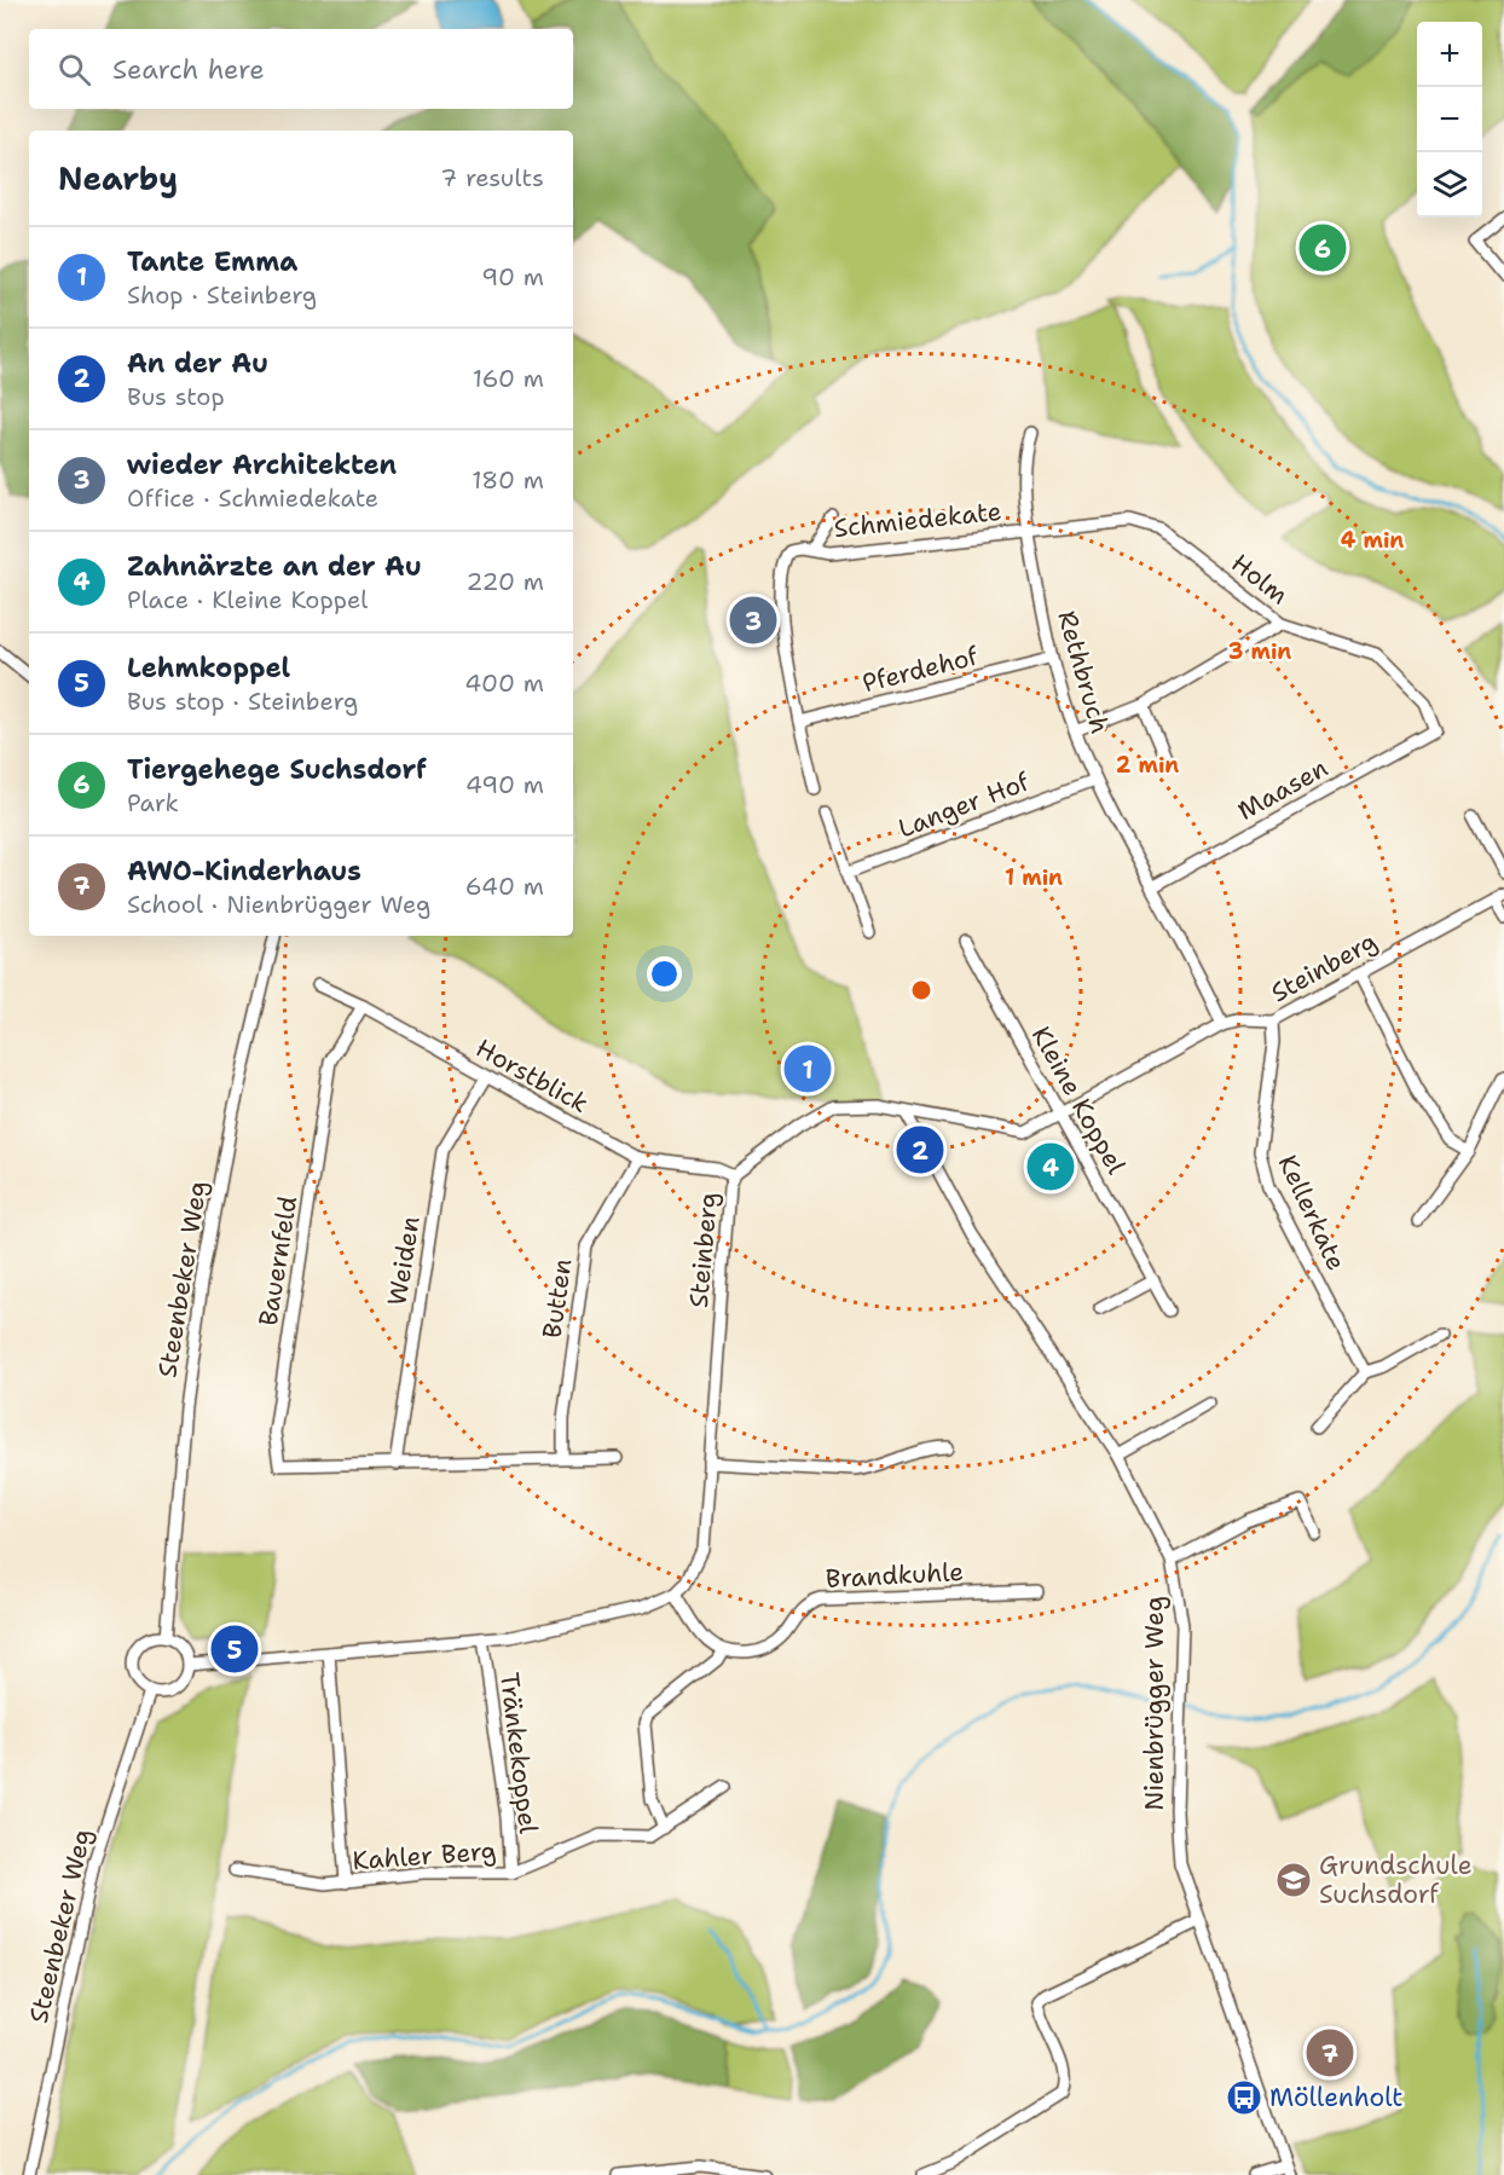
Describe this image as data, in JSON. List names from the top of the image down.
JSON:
{
  "streets": {
    "street": [
      "Schmiedekate",
      "Holm",
      "Pferdehof",
      "Rethbruch",
      "Maasen",
      "Langer Hof",
      "Steinberg",
      "Horstblick",
      "Kleine Koppel",
      "Kellerkate",
      "Bauernfeld",
      "Weiden",
      "Steenbeker Weg",
      "Butten",
      "Brandkuhle",
      "Nienbrügger Weg",
      "Tränkekoppel",
      "Kahler Berg"
    ]
  },
  "crossings": [
    ["Schmiedekate", "Holm"],
    ["Schmiedekate", "Pferdehof"],
    ["Schmiedekate", "Rethbruch"],
    ["Holm", "Rethbruch"],
    ["Holm", "Maasen"],
    ["Pferdehof", "Rethbruch"],
    ["Rethbruch", "Maasen"],
    ["Rethbruch", "Langer Hof"],
    ["Rethbruch", "Steinberg"],
    ["Steinberg", "Horstblick"],
    ["Steinberg", "Kleine Koppel"],
    ["Steinberg", "Kellerkate"],
    ["Steinberg", "Nienbrügger Weg"],
    ["Horstblick", "Bauernfeld"],
    ["Horstblick", "Weiden"],
    ["Horstblick", "Butten"],
    ["Bauernfeld", "Weiden"],
    ["Tränkekoppel", "Kahler Berg"]
  ],
  "places": {
    "school or university": ["Grundschule Suchsdorf"],
    "bus stop": ["Möllenholt"]
  },
  "page": {
    "map_buttons": ["+", "−"],
    "search": "Search here",
    "heading": ["Nearby", "7 results"],
    "pins": [
      "6",
      "3",
      "1",
      "2",
      "4",
      "5",
      "7"
    ],
    "list": [
      {
        "mark": "1",
        "name": "Tante Emma",
        "note": "Shop · Steinberg",
        "value": "90 m"
      },
      {
        "mark": "2",
        "name": "An der Au",
        "note": "Bus stop",
        "value": "160 m"
      },
      {
        "mark": "3",
        "name": "wieder Architekten",
        "note": "Office · Schmiedekate",
        "value": "180 m"
      },
      {
        "mark": "4",
        "name": "Zahnärzte an der Au",
        "note": "Place · Kleine Koppel",
        "value": "220 m"
      },
      {
        "mark": "5",
        "name": "Lehmkoppel",
        "note": "Bus stop · Steinberg",
        "value": "400 m"
      },
      {
        "mark": "6",
        "name": "Tiergehege Suchsdorf",
        "note": "Park",
        "value": "490 m"
      },
      {
        "mark": "7",
        "name": "AWO-Kinderhaus",
        "note": "School · Nienbrügger Weg",
        "value": "640 m"
      }
    ]
  },
  "rings": [
    "4 min",
    "3 min",
    "2 min",
    "1 min"
  ]
}
